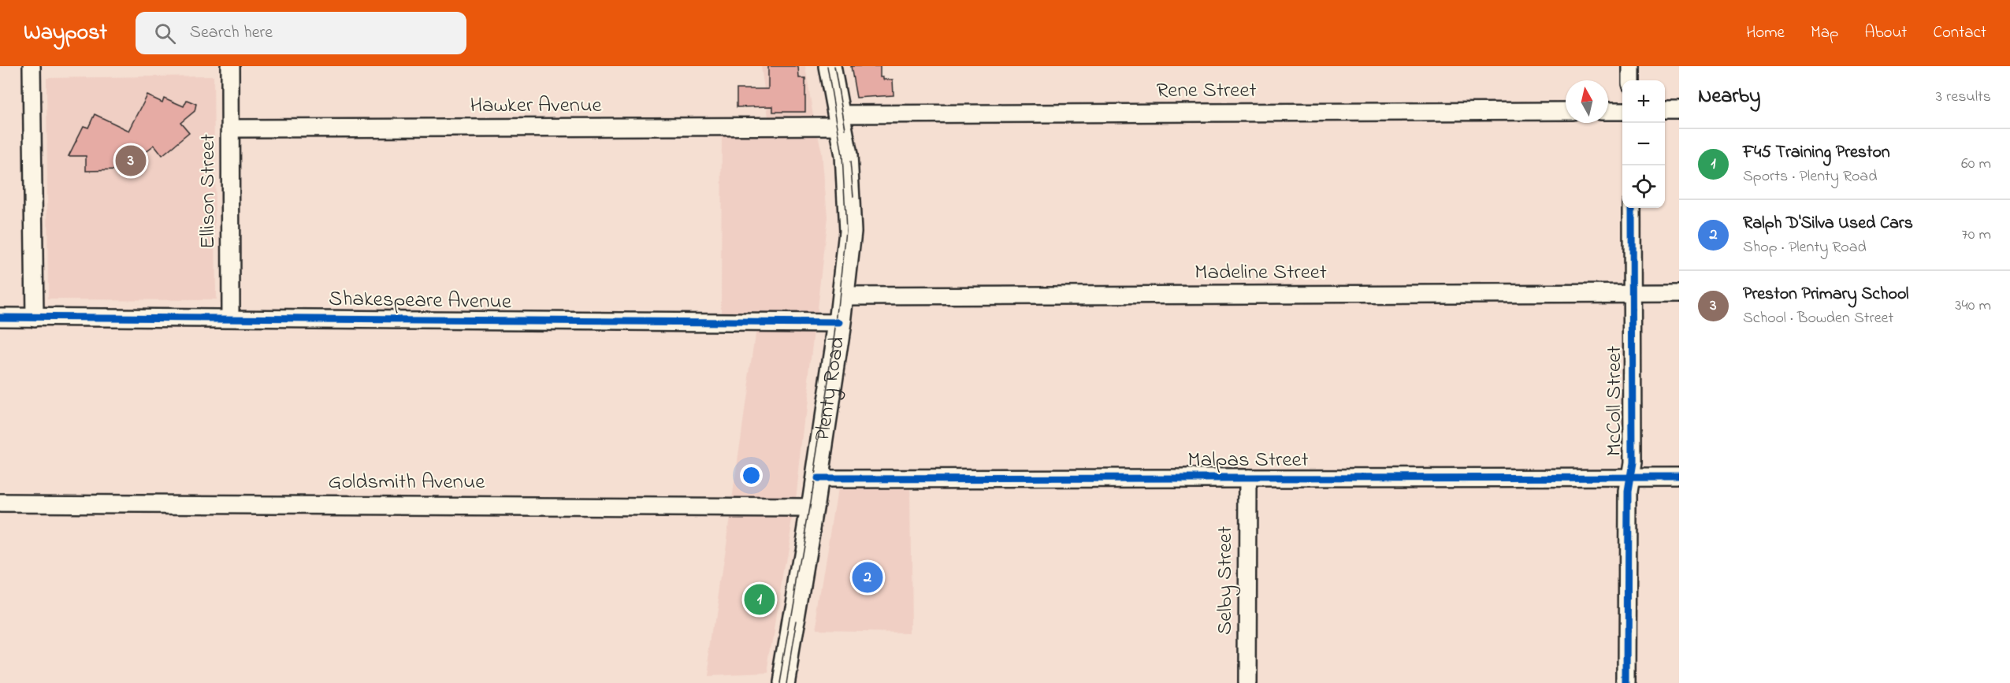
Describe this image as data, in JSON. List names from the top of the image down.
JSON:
{
  "streets": {
    "main road": ["Plenty Road"],
    "street": [
      "Rene Street",
      "Hawker Avenue",
      "Ellison Street",
      "Madeline Street",
      "Shakespeare Avenue",
      "McColl Street",
      "Malpas Street",
      "Goldsmith Avenue",
      "Selby Street"
    ]
  },
  "crossings": [
    ["Rene Street", "Hawker Avenue"],
    ["Rene Street", "Plenty Road"],
    ["Hawker Avenue", "Ellison Street"],
    ["Hawker Avenue", "Plenty Road"],
    ["Ellison Street", "Shakespeare Avenue"],
    ["Madeline Street", "Plenty Road"],
    ["Madeline Street", "McColl Street"],
    ["Shakespeare Avenue", "Plenty Road"],
    ["Plenty Road", "Malpas Street"],
    ["Plenty Road", "Goldsmith Avenue"],
    ["McColl Street", "Malpas Street"],
    ["Malpas Street", "Selby Street"]
  ],
  "north": "top",
  "page": {
    "header": "Waypost",
    "search": "Search here",
    "nav": [
      "Home",
      "Map",
      "About",
      "Contact"
    ],
    "heading": ["Nearby", "3 results"],
    "map_buttons": ["+", "−"],
    "list": [
      {
        "mark": "1",
        "name": "F45 Training Preston",
        "note": "Sports · Plenty Road",
        "value": "60 m"
      },
      {
        "mark": "2",
        "name": "Ralph D'Silva Used Cars",
        "note": "Shop · Plenty Road",
        "value": "70 m"
      },
      {
        "mark": "3",
        "name": "Preston Primary School",
        "note": "School · Bowden Street",
        "value": "340 m"
      }
    ],
    "pins": ["3", "2", "1"]
  }
}
